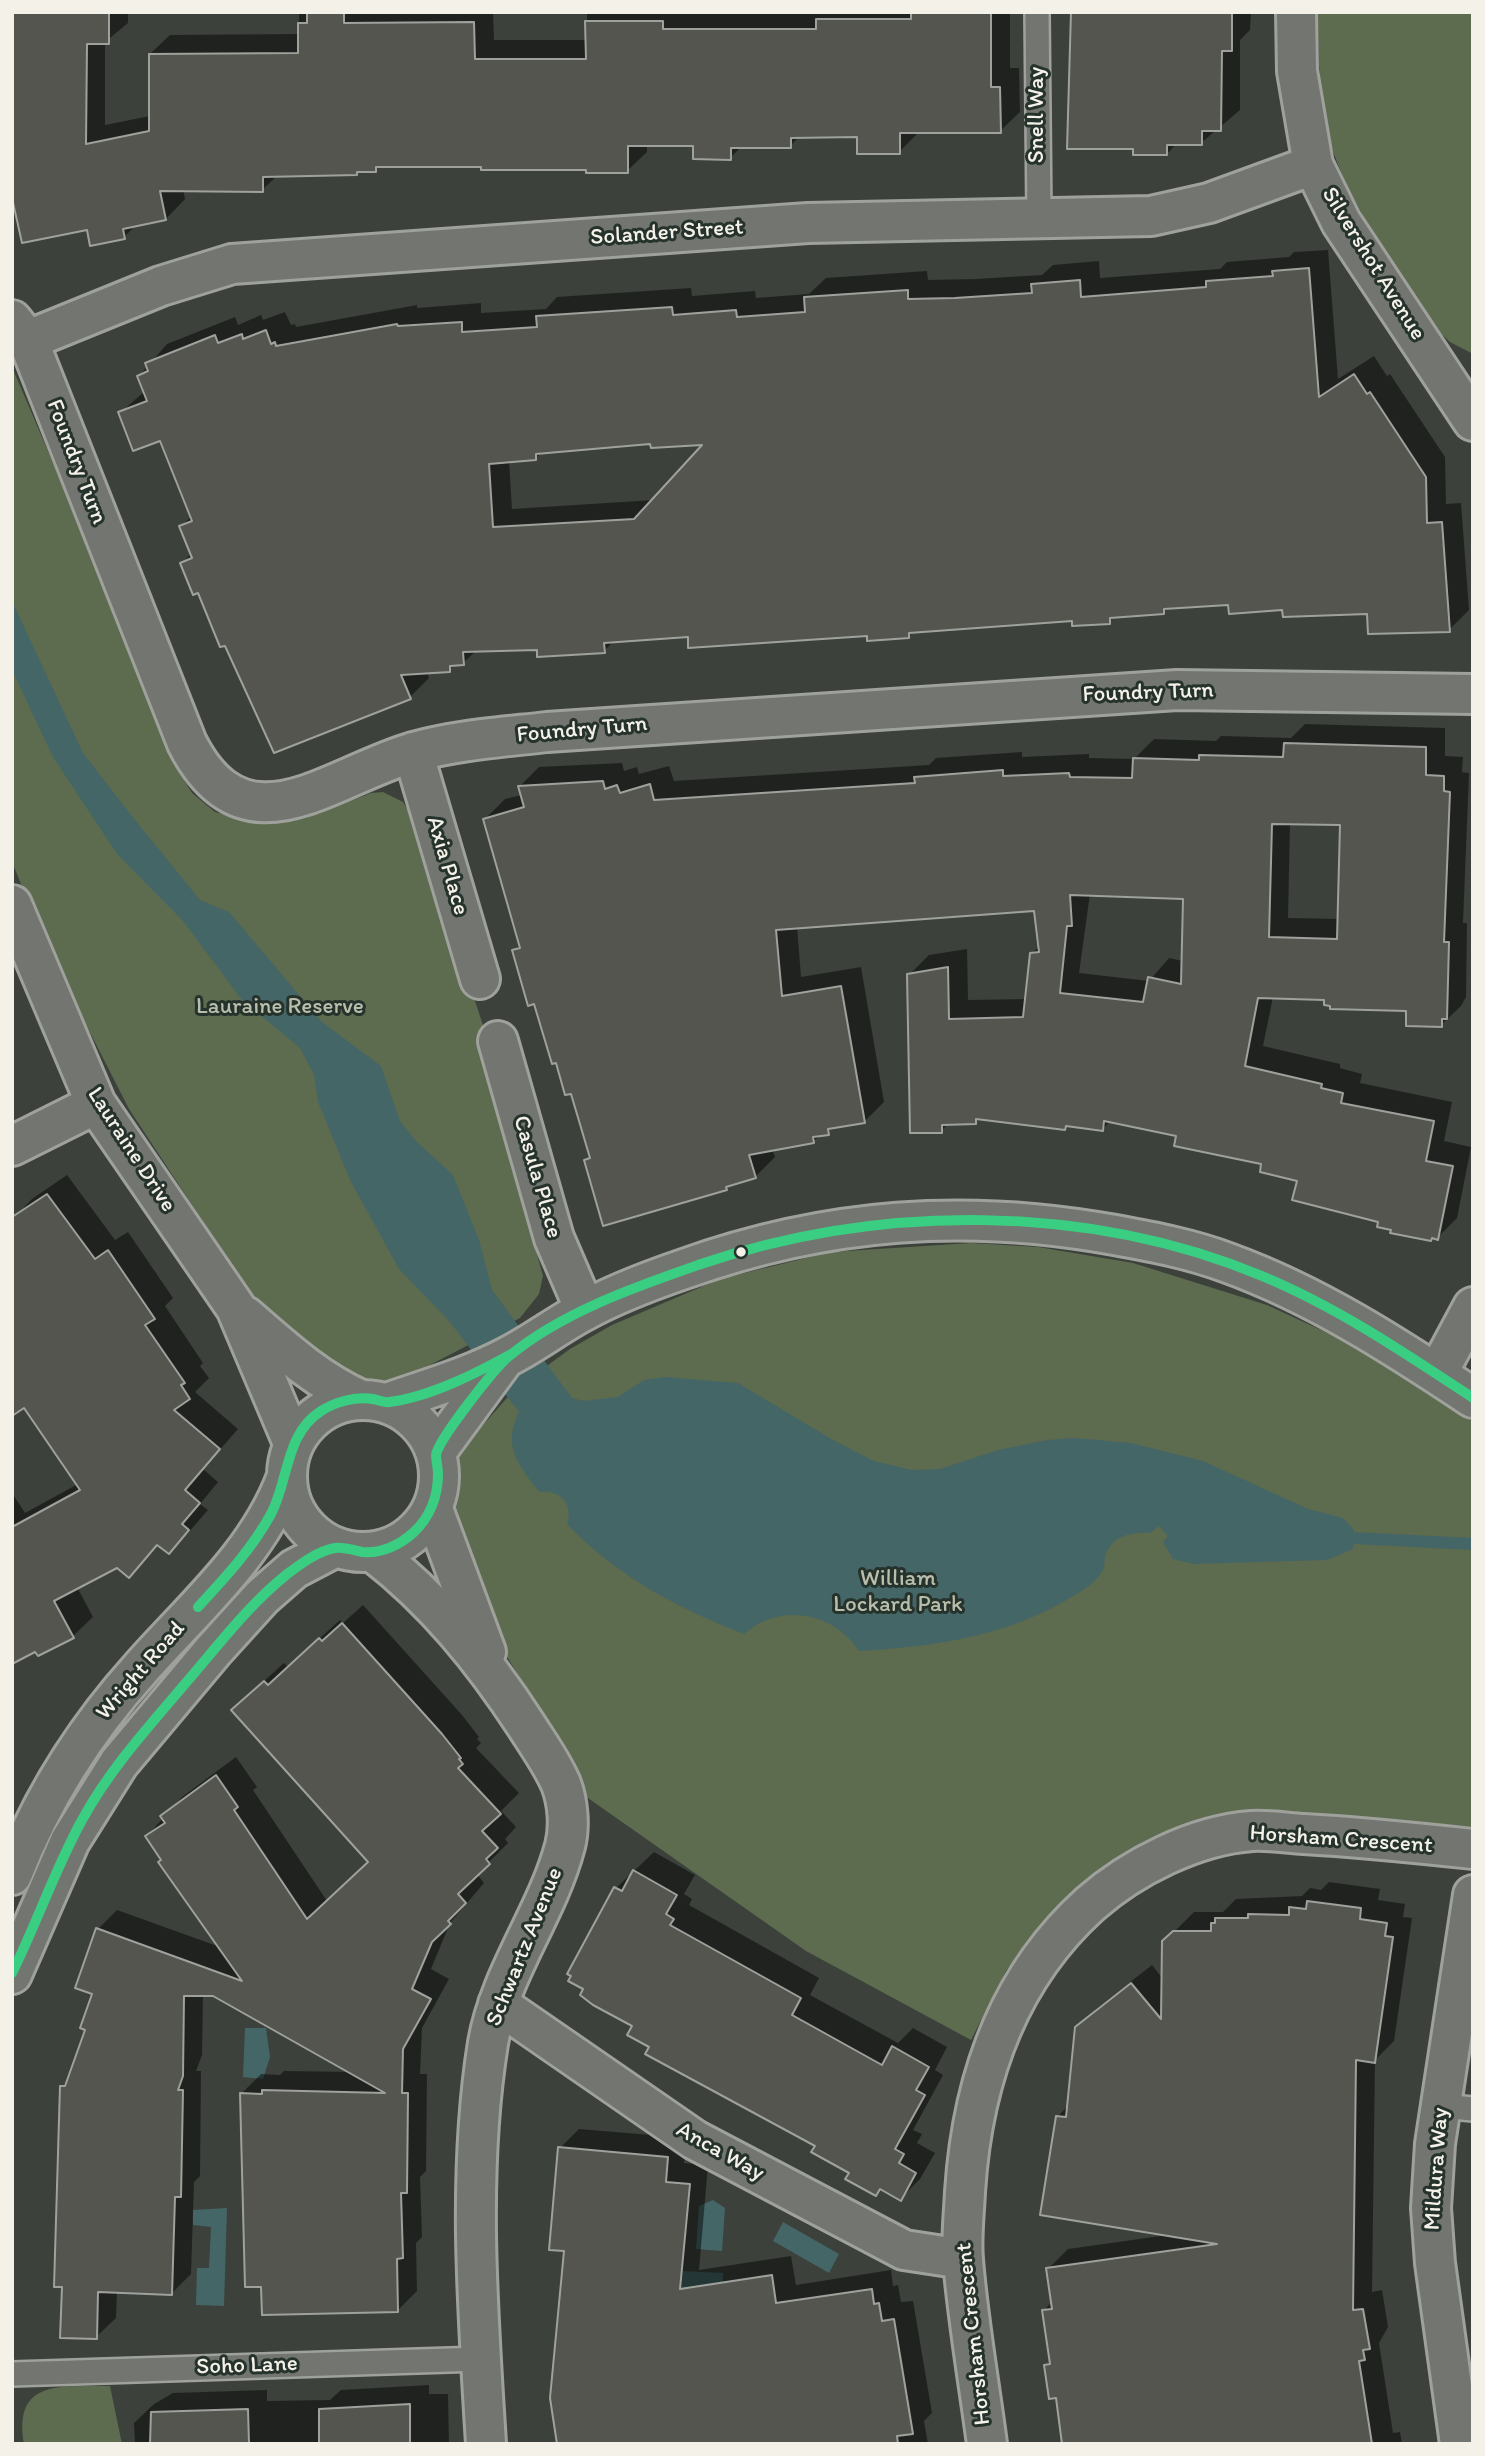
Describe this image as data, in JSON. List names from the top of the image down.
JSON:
{
  "streets": {
    "street": [
      "Solander Street",
      "Silvershot Avenue",
      "Foundry Turn",
      "Axia Place",
      "Lauraine Drive",
      "Casula Place",
      "Wright Road",
      "Horsham Crescent",
      "Schwartz Avenue",
      "Anca Way",
      "Mildura Way"
    ],
    "lane": ["Snell Way", "Soho Lane"]
  },
  "crossings": [
    ["Snell Way", "Solander Street"],
    ["Solander Street", "Silvershot Avenue"],
    ["Solander Street", "Foundry Turn"],
    ["Foundry Turn", "Axia Place"],
    ["Lauraine Drive", "Wright Road"],
    ["Lauraine Drive", "Schwartz Avenue"],
    ["Wright Road", "Schwartz Avenue"],
    ["Horsham Crescent", "Anca Way"],
    ["Schwartz Avenue", "Anca Way"],
    ["Schwartz Avenue", "Soho Lane"]
  ],
  "parks": ["Lauraine Reserve", "William Lockard Park"]
}
